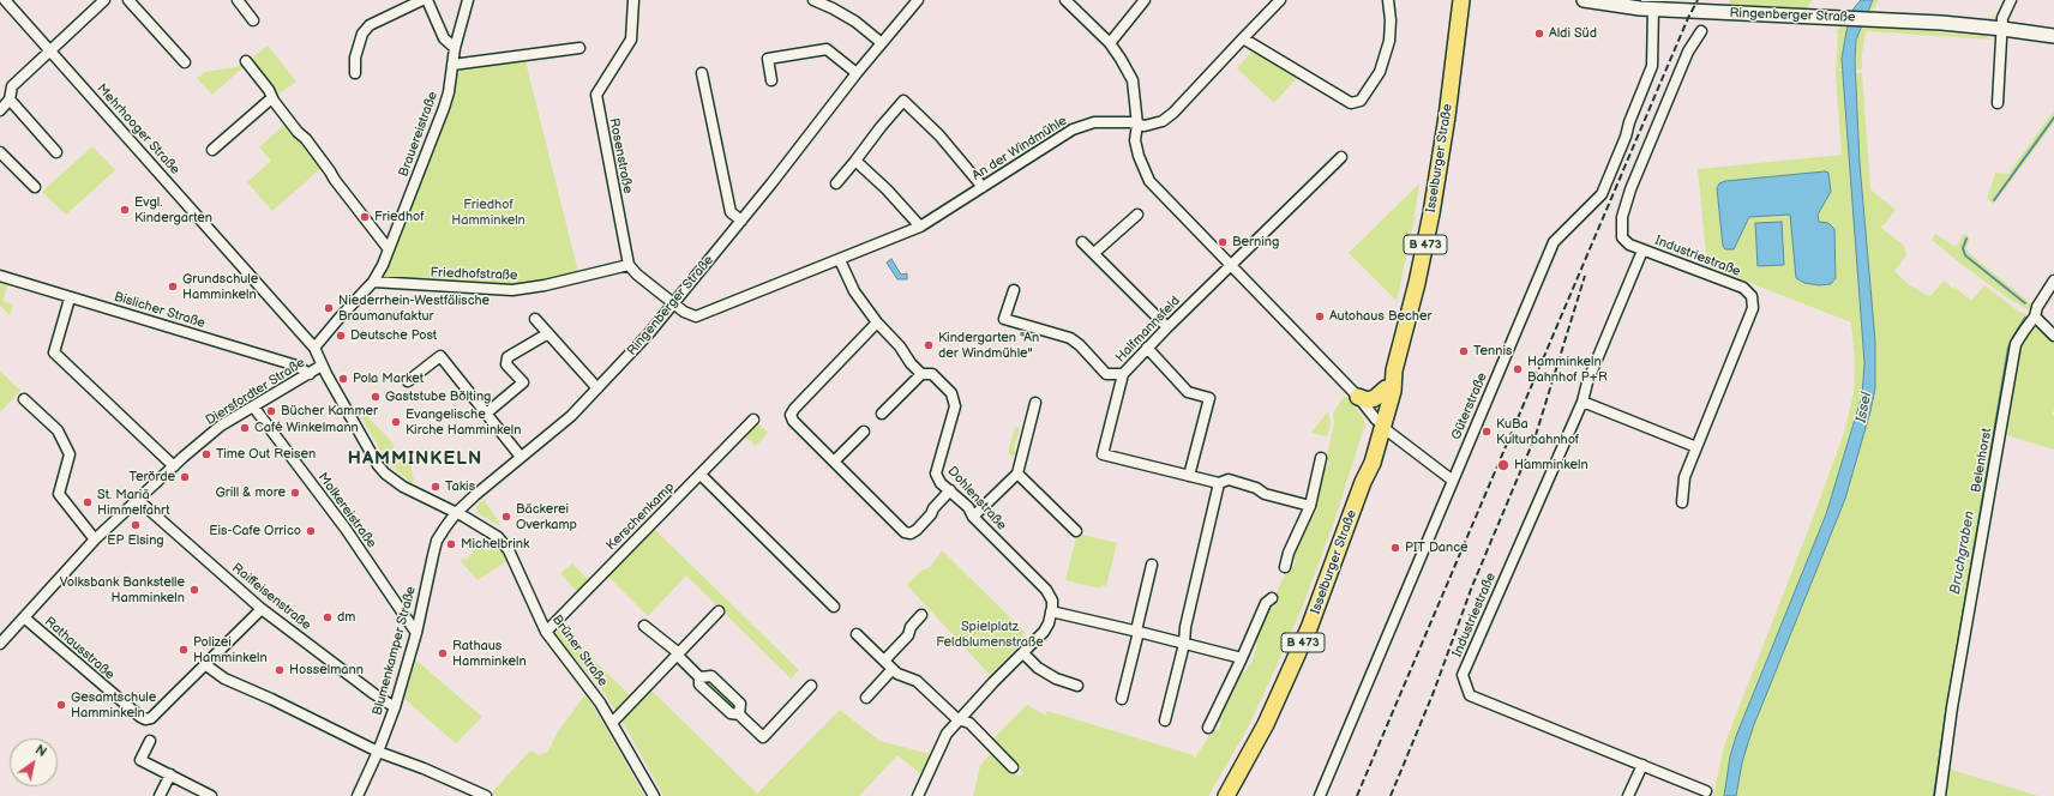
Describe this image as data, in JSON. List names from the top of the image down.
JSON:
{
  "streets": {
    "main road": ["Ringenberger Straße", "Isselburger Straße", "B 473"],
    "street": [
      "Mehrhooger Straße",
      "Brauereistraße",
      "An der Windmühle",
      "Rosenstraße",
      "Industriestraße",
      "Friedhofstraße",
      "Bislicher Straße",
      "Halfmannsfeld",
      "Diersfordter Straße",
      "Güterstraße",
      "Belenhorst",
      "Dohlenstraße",
      "Molkereistraße",
      "Kerschenkamp",
      "Raiffeisenstraße",
      "Rathausstraße",
      "Blumenkamper Straße",
      "Brüner Straße"
    ]
  },
  "crossings": [
    ["Ringenberger Straße", "An der Windmühle"],
    ["Ringenberger Straße", "Güterstraße"],
    ["Ringenberger Straße", "Blumenkamper Straße"],
    ["Ringenberger Straße", "Brüner Straße"],
    ["Mehrhooger Straße", "Brauereistraße"],
    ["Mehrhooger Straße", "Diersfordter Straße"],
    ["Mehrhooger Straße", "Brüner Straße"],
    ["Brauereistraße", "Friedhofstraße"],
    ["An der Windmühle", "Dohlenstraße"],
    ["Rosenstraße", "Friedhofstraße"],
    ["Isselburger Straße", "B 473"],
    ["Bislicher Straße", "Diersfordter Straße"],
    ["Diersfordter Straße", "Molkereistraße"],
    ["Diersfordter Straße", "Raiffeisenstraße"],
    ["Diersfordter Straße", "Rathausstraße"],
    ["Diersfordter Straße", "Brüner Straße"],
    ["Molkereistraße", "Blumenkamper Straße"],
    ["Kerschenkamp", "Brüner Straße"],
    ["Raiffeisenstraße", "Rathausstraße"],
    ["Raiffeisenstraße", "Blumenkamper Straße"],
    ["Blumenkamper Straße", "Brüner Straße"]
  ],
  "districts": ["HAMMINKELN"],
  "water": ["Issel", "Bruchgraben"],
  "parks": ["Friedhof Hamminkeln", "Spielplatz Feldblumenstraße"],
  "places": [
    "Aldi Süd",
    "Evgl. Kindergarten",
    "Friedhof",
    "Berning",
    "Grundschule Hamminkeln",
    "Niederrhein-Westfälische Braumanufaktur",
    "Autohaus Becher",
    "Deutsche Post",
    "Kindergarten \"An der Windmühle\"",
    "Tennis",
    "Hamminkeln Bahnhof P+R",
    "Pola Market",
    "Gaststube Bölting",
    "Bücher Kammer",
    "Evangelische Kirche Hamminkeln",
    "Café Winkelmann",
    "KuBa Kulturbahnhof",
    "Time Out Reisen",
    "Hamminkeln",
    "Terörde",
    "Takis",
    "Grill & more",
    "St. Mariä Himmelfahrt",
    "Bäckerei Overkamp",
    "EP Elsing",
    "Eis-Cafe Orrico",
    "Michelbrink",
    "PIT Dance",
    "Volksbank Bankstelle Hamminkeln",
    "dm",
    "Polizei Hamminkeln",
    "Rathaus Hamminkeln",
    "Hosselmann",
    "Gesamtschule Hamminkeln"
  ],
  "north": "top right"
}
